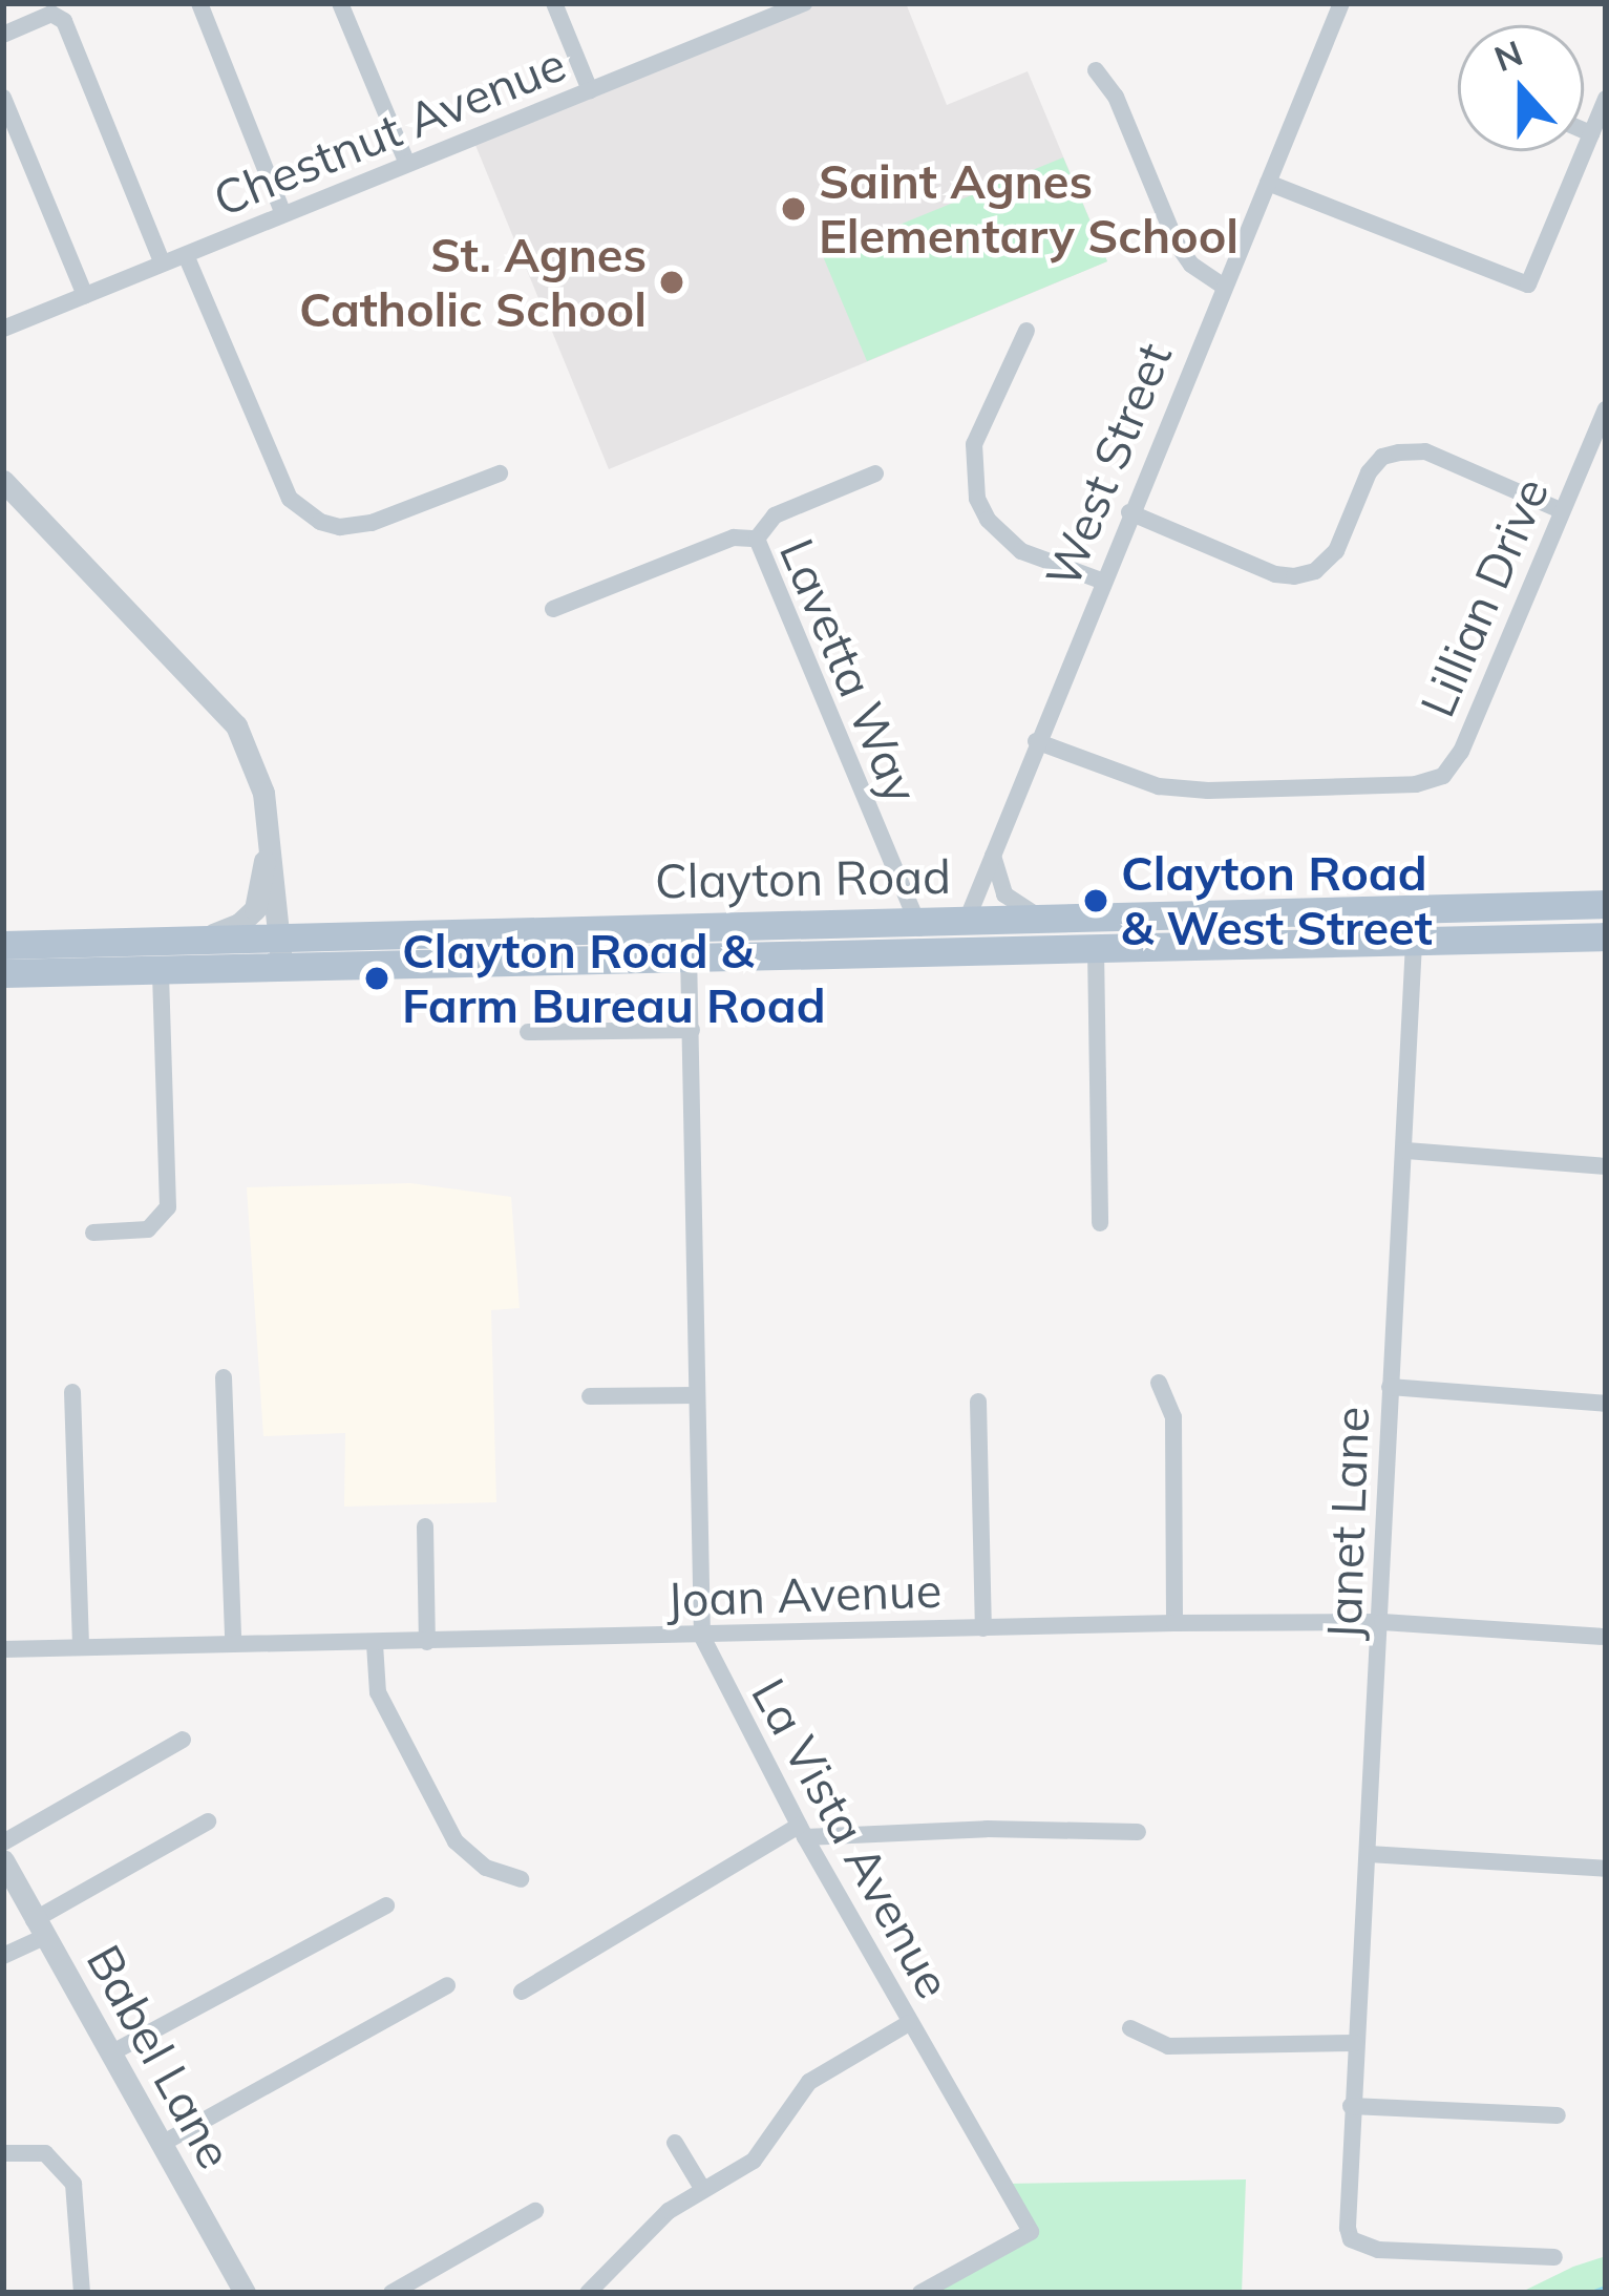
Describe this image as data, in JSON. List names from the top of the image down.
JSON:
{
  "streets": {
    "main road": ["Clayton Road"],
    "street": [
      "Chestnut Avenue",
      "West Street",
      "Lillian Drive",
      "Lavetta Way",
      "Janet Lane",
      "Joan Avenue",
      "La Vista Avenue",
      "Babel Lane"
    ]
  },
  "crossings": [
    ["West Street", "Lillian Drive"],
    ["West Street", "Lavetta Way"],
    ["West Street", "Clayton Road"],
    ["Lavetta Way", "Clayton Road"],
    ["Clayton Road", "Janet Lane"],
    ["Clayton Road", "La Vista Avenue"],
    ["Janet Lane", "Joan Avenue"],
    ["Joan Avenue", "La Vista Avenue"]
  ],
  "places": [
    "Saint Agnes Elementary School",
    "St. Agnes Catholic School",
    "Clayton Road & West Street",
    "Clayton Road & Farm Bureau Road"
  ],
  "north": "top"
}
